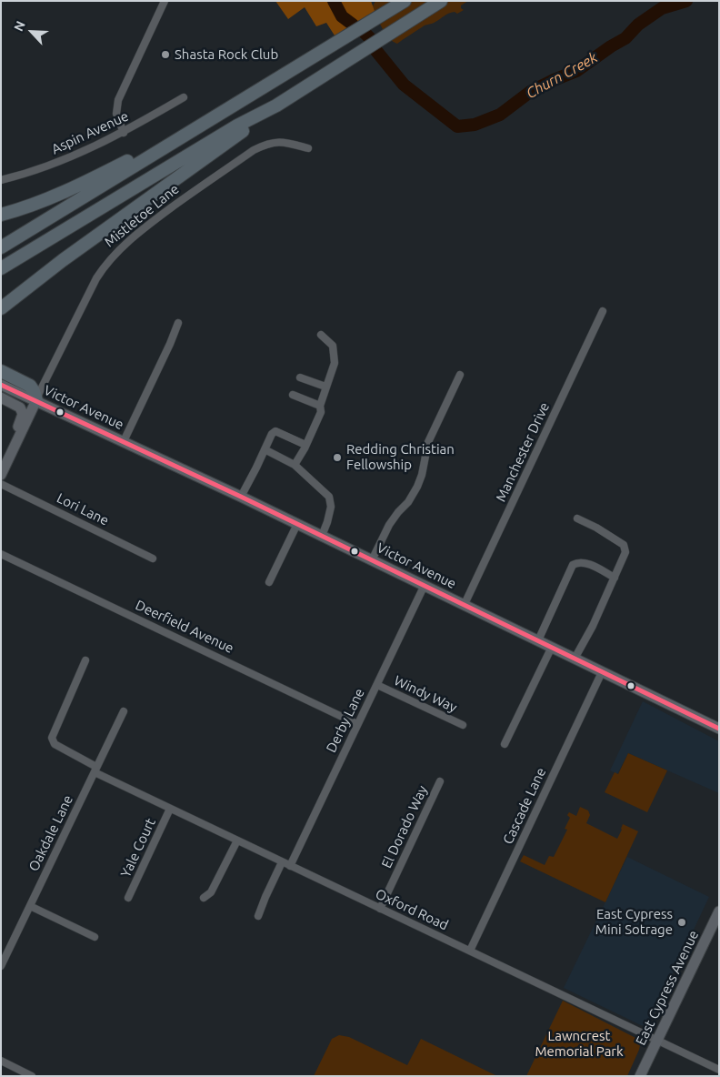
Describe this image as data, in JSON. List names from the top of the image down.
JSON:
{
  "streets": {
    "main road": ["Mistletoe Lane", "Victor Avenue", "East Cypress Avenue"],
    "street": [
      "Aspin Avenue",
      "Manchester Drive",
      "Lori Lane",
      "Deerfield Avenue",
      "Windy Way",
      "Derby Lane",
      "Cascade Lane",
      "El Dorado Way",
      "Oakdale Lane",
      "Yale Court",
      "Oxford Road"
    ]
  },
  "crossings": [
    ["Mistletoe Lane", "Victor Avenue"],
    ["Victor Avenue", "Manchester Drive"],
    ["Victor Avenue", "Derby Lane"],
    ["Victor Avenue", "Cascade Lane"],
    ["Deerfield Avenue", "Derby Lane"],
    ["Windy Way", "Derby Lane"],
    ["Derby Lane", "Oxford Road"],
    ["Cascade Lane", "Oxford Road"],
    ["El Dorado Way", "Oxford Road"],
    ["Oakdale Lane", "Oxford Road"],
    ["Yale Court", "Oxford Road"],
    ["Oxford Road", "East Cypress Avenue"]
  ],
  "water": ["Churn Creek"],
  "parks": ["Lawncrest Memorial Park"],
  "places": ["Shasta Rock Club", "Redding Christian Fellowship", "East Cypress Mini Sotrage"],
  "north": "top left"
}
